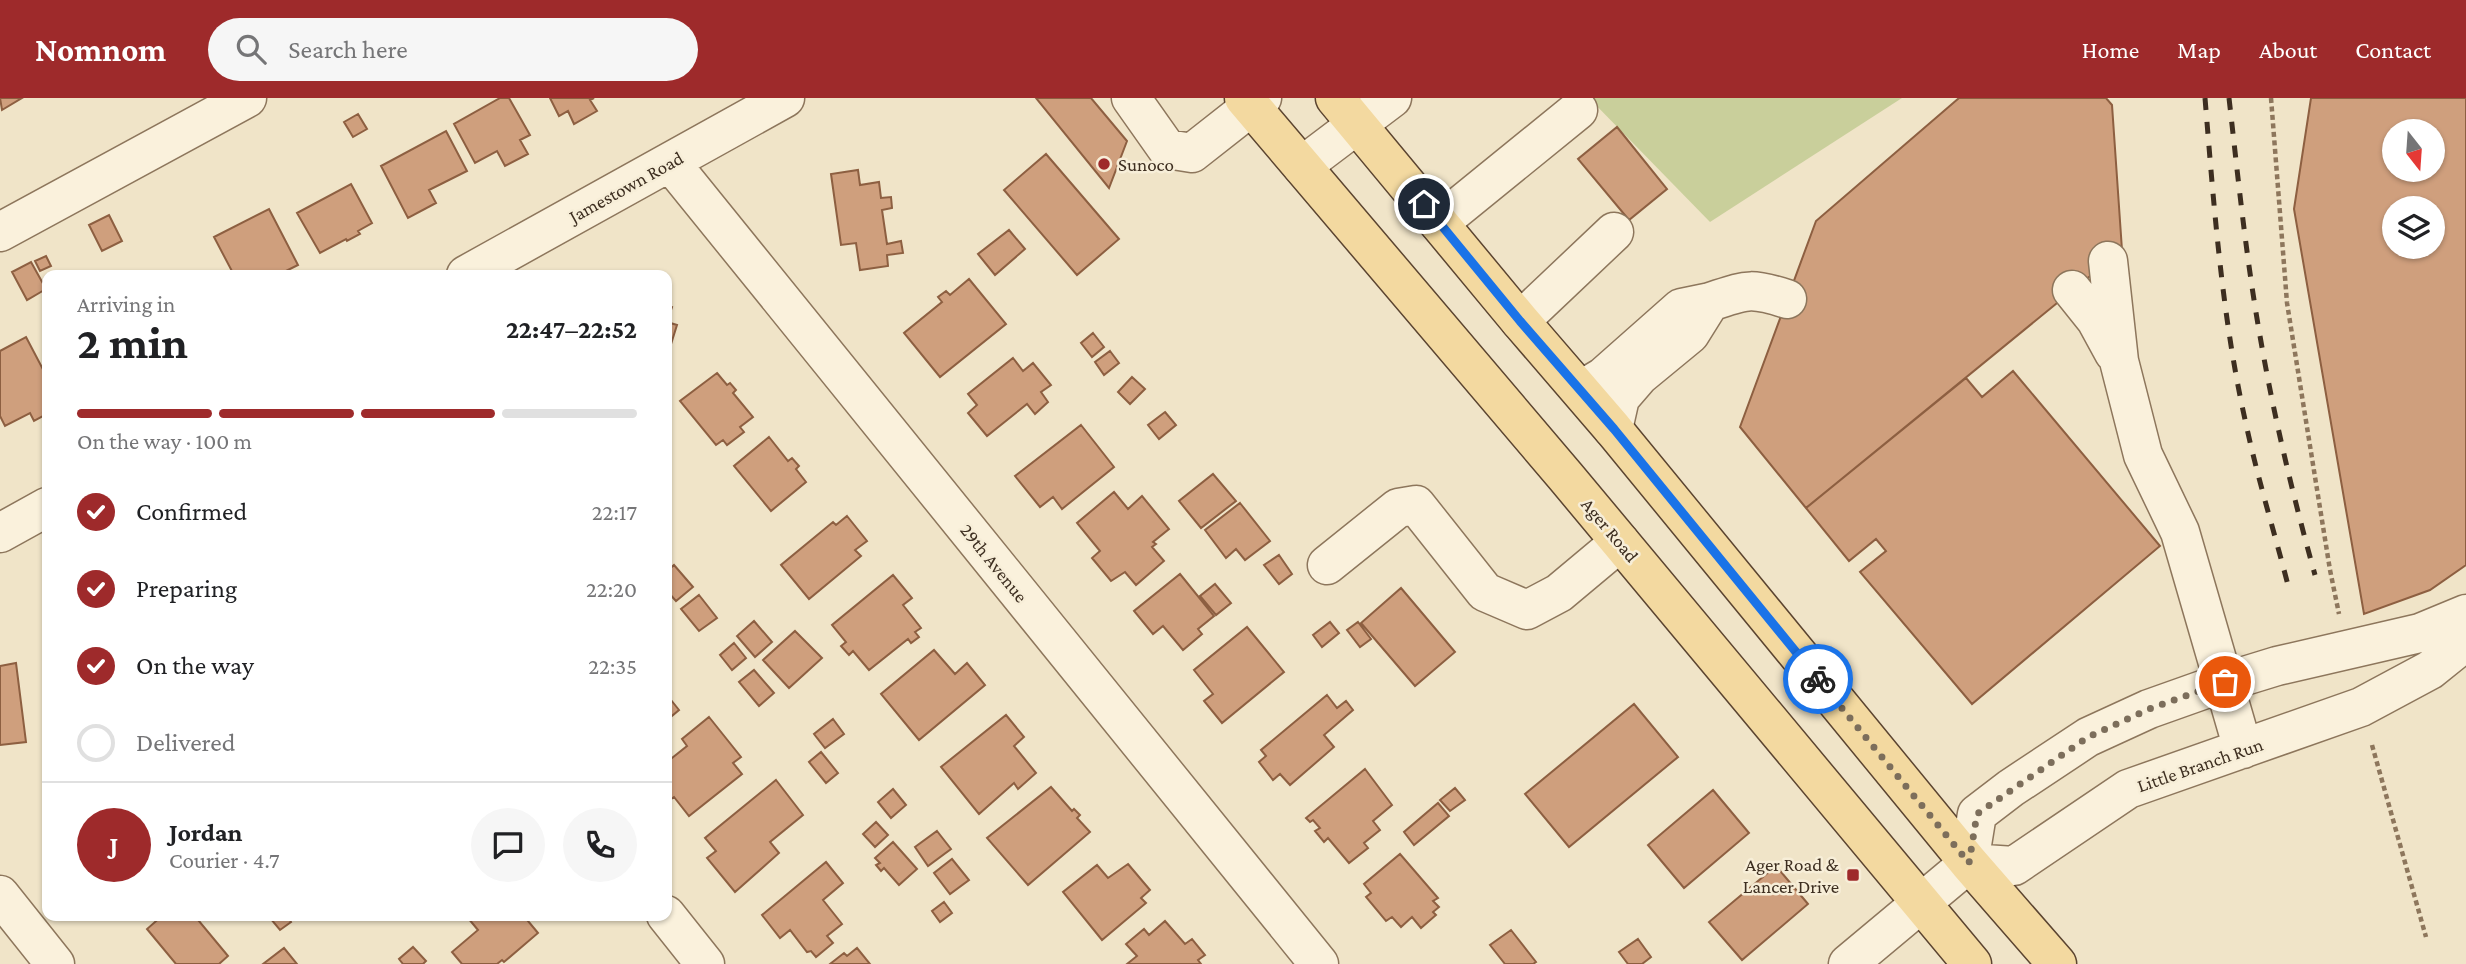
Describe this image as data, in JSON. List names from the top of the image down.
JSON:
{
  "streets": {
    "main road": ["Ager Road"],
    "street": ["Jamestown Road", "29th Avenue", "Little Branch Run"]
  },
  "crossings": [
    ["Jamestown Road", "29th Avenue"]
  ],
  "places": {
    "other": ["Sunoco"],
    "transit": ["Ager Road & Lancer Drive"]
  },
  "north": "bottom",
  "page": {
    "header": "Nomnom",
    "search": "Search here",
    "nav": [
      "Home",
      "Map",
      "About",
      "Contact"
    ],
    "heading": ["2 min", "Arriving in", "22:47–22:52"],
    "panel": ["Jordan", "Courier · 4.7"],
    "bar": "On the way · 100 m",
    "list": [
      ["Confirmed", "22:17"],
      ["Preparing", "22:20"],
      ["On the way", "22:35"],
      "Delivered"
    ],
    "round": "J"
  }
}
